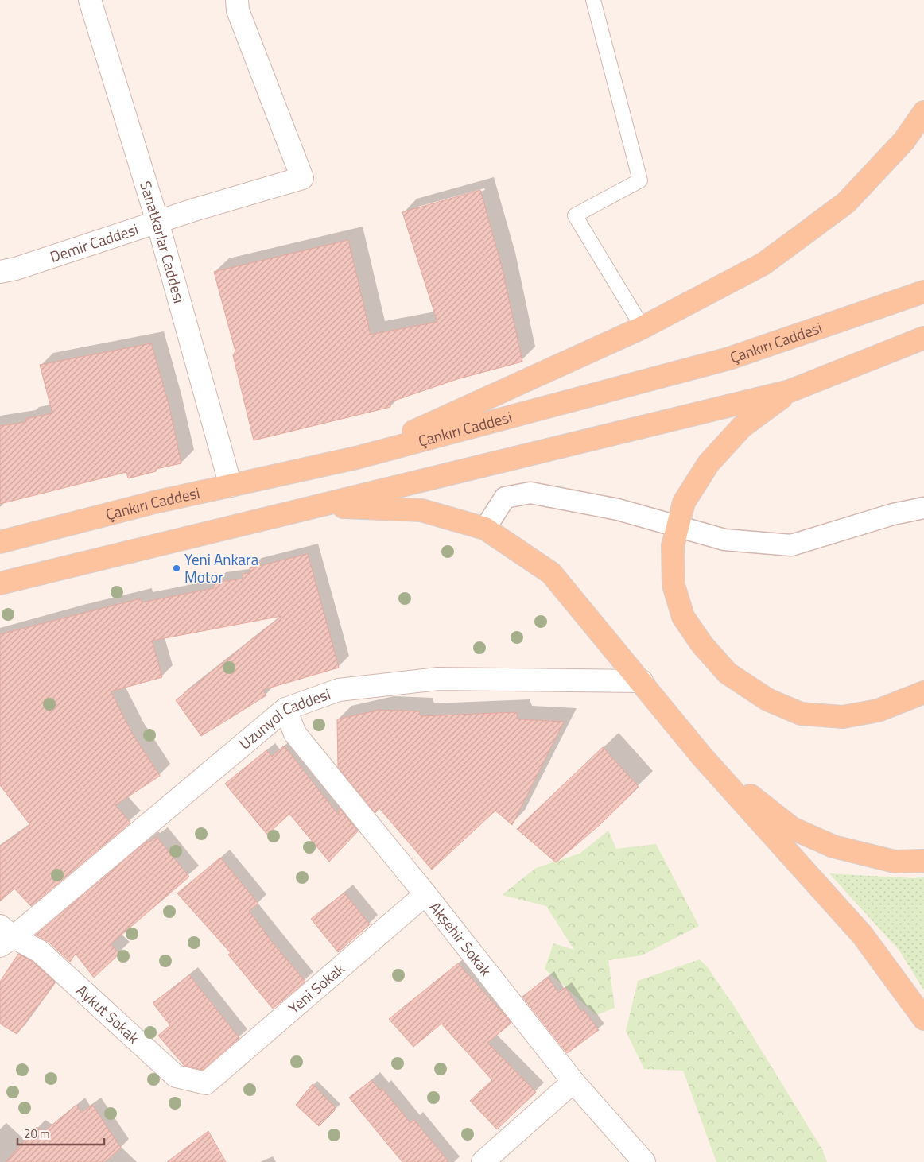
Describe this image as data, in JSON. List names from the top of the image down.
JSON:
{
  "streets": {
    "main road": ["Çankırı Caddesi"],
    "street": [
      "Sanatkarlar Caddesi",
      "Demir Caddesi",
      "Uzunyol Caddesi",
      "Akşehir Sokak",
      "Yeni Sokak",
      "Aykut Sokak"
    ]
  },
  "crossings": [
    ["Sanatkarlar Caddesi", "Demir Caddesi"],
    ["Sanatkarlar Caddesi", "Çankırı Caddesi"],
    ["Uzunyol Caddesi", "Akşehir Sokak"],
    ["Uzunyol Caddesi", "Aykut Sokak"],
    ["Akşehir Sokak", "Yeni Sokak"],
    ["Yeni Sokak", "Aykut Sokak"]
  ],
  "places": ["Yeni Ankara Motor"],
  "scale_bar": "20 m"
}
